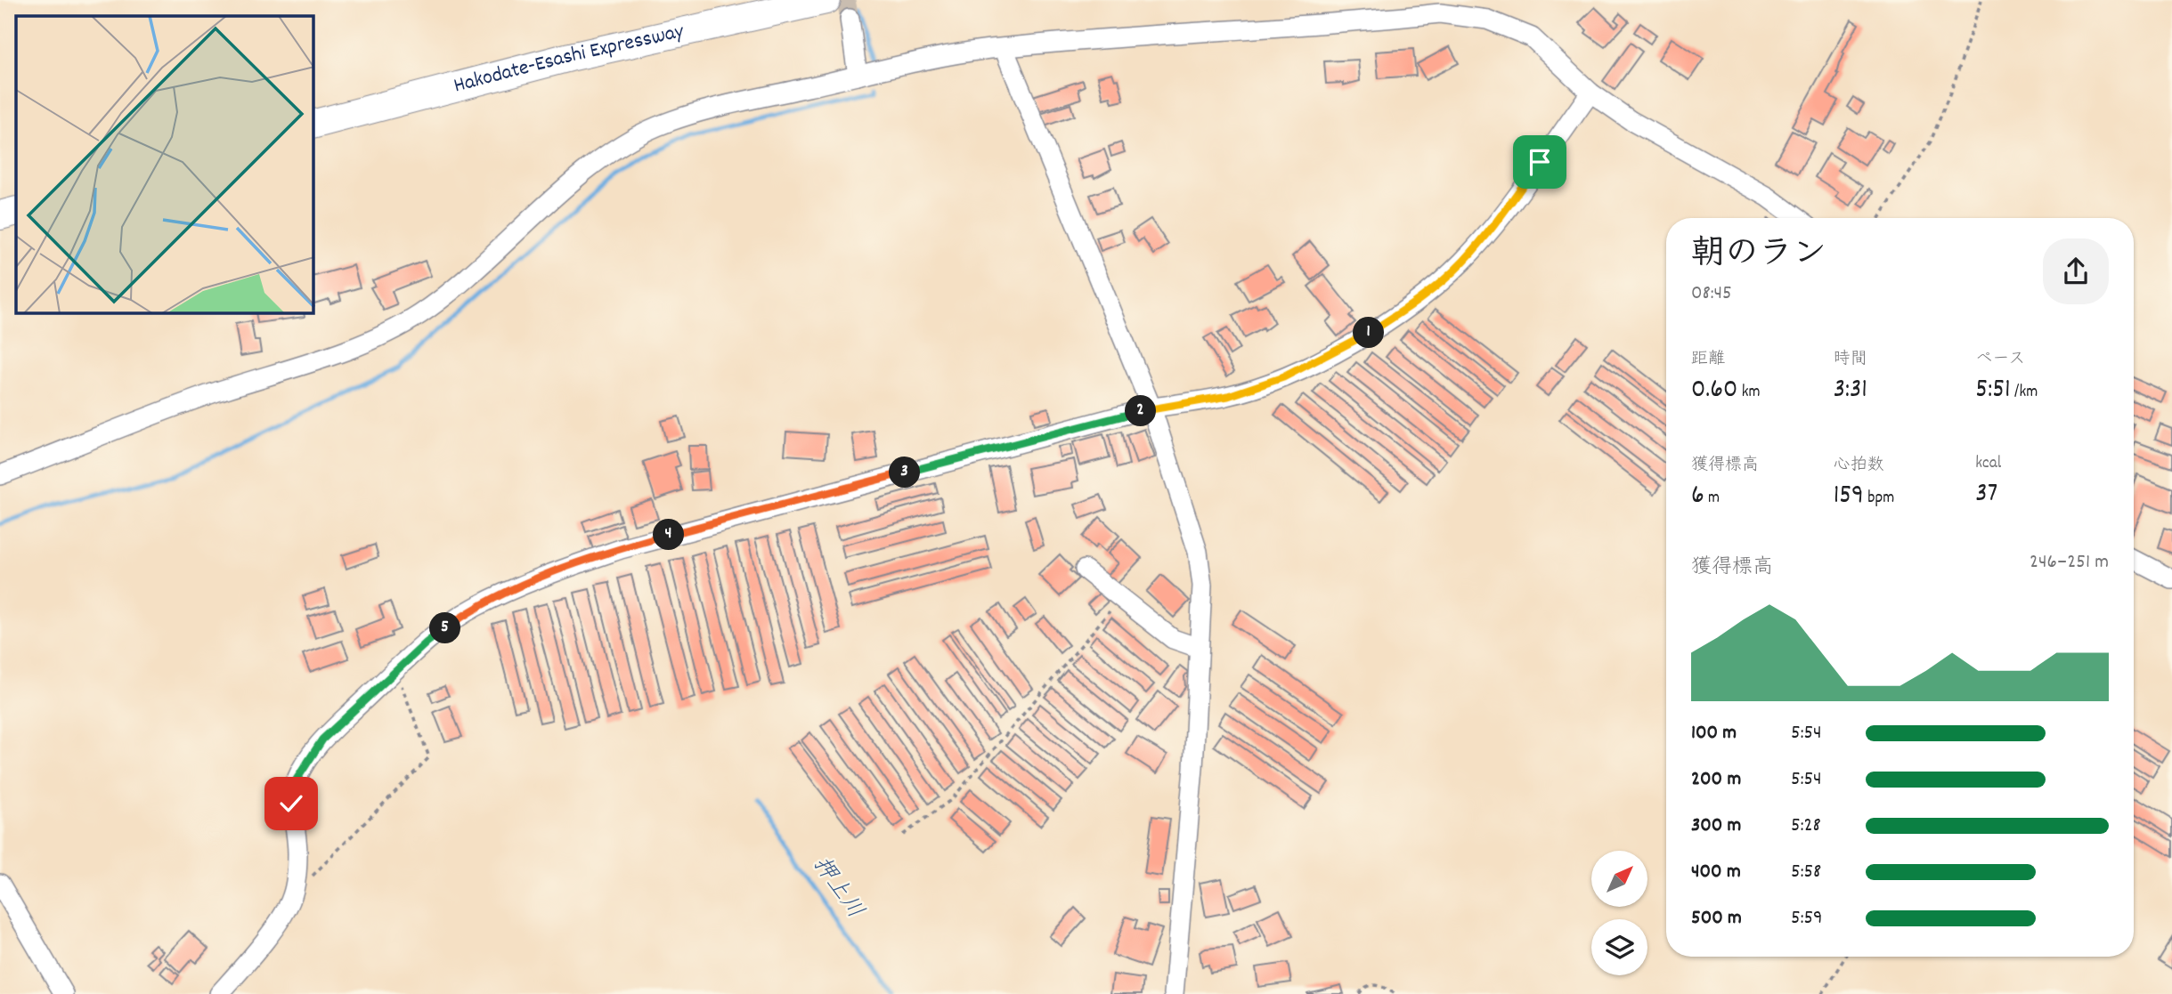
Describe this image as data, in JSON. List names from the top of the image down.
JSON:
{
  "streets": {
    "highway": ["Hakodate-Esashi Expressway"]
  },
  "water": ["押上川"],
  "north": "top right",
  "page": {
    "heading": ["朝のラン", "08:45"],
    "pins": [
      "1",
      "2",
      "3",
      "4",
      "5"
    ],
    "stats": [
      ["距離", "0.60 km"],
      ["時間", "3:31"],
      ["ペース", "5:51 /km"],
      ["獲得標高", "6 m"],
      ["心拍数", "159 bpm"],
      ["kcal", "37"]
    ],
    "chart": ["獲得標高", "246–251 m"],
    "list": [
      {
        "name": "100 m",
        "note": "5:54"
      },
      {
        "name": "200 m",
        "note": "5:54"
      },
      {
        "name": "300 m",
        "note": "5:28"
      },
      {
        "name": "400 m",
        "note": "5:58"
      },
      {
        "name": "500 m",
        "note": "5:59"
      }
    ]
  }
}
